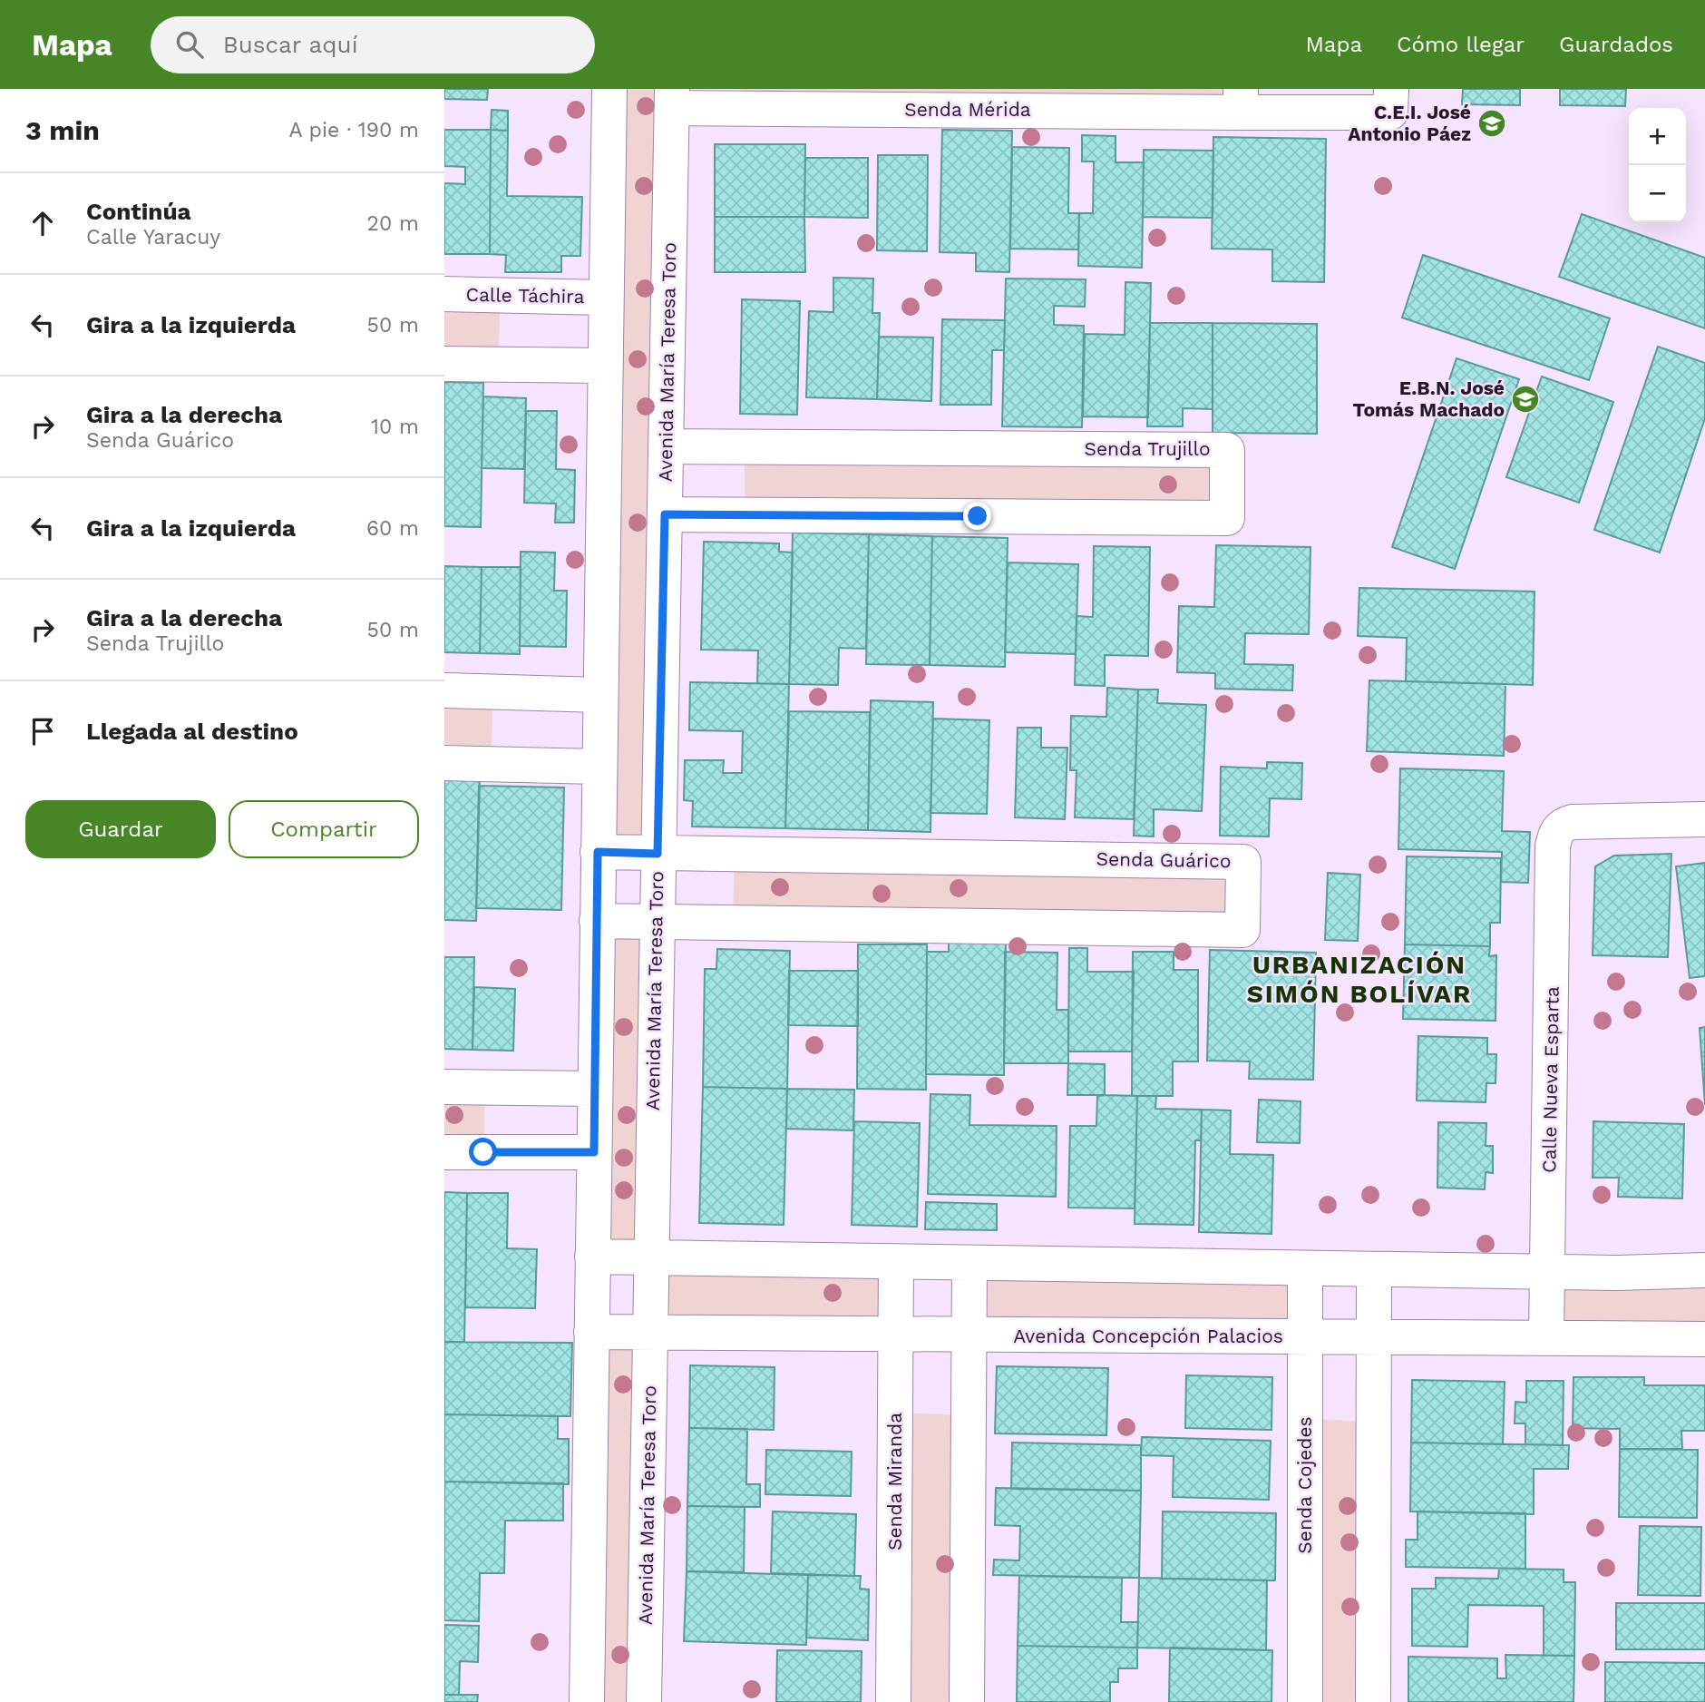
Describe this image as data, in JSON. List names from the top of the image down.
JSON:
{
  "streets": {
    "street": [
      "Senda Mérida",
      "Calle Táchira",
      "Avenida María Teresa Toro",
      "Senda Trujillo",
      "Senda Guárico",
      "Calle Nueva Esparta",
      "Avenida Concepción Palacios",
      "Senda Miranda",
      "Senda Cojedes"
    ]
  },
  "crossings": [
    ["Senda Mérida", "Avenida María Teresa Toro"],
    ["Avenida María Teresa Toro", "Senda Trujillo"],
    ["Avenida María Teresa Toro", "Senda Guárico"],
    ["Avenida María Teresa Toro", "Avenida Concepción Palacios"],
    ["Calle Nueva Esparta", "Avenida Concepción Palacios"],
    ["Avenida Concepción Palacios", "Senda Miranda"],
    ["Avenida Concepción Palacios", "Senda Cojedes"]
  ],
  "districts": ["URBANIZACIÓN SIMÓN BOLÍVAR"],
  "places": {
    "school or university": ["C.E.I. José Antonio Páez", "E.B.N. José Tomás Machado"]
  },
  "page": {
    "header": "Mapa",
    "search": "Buscar aquí",
    "nav": ["Mapa", "Cómo llegar", "Guardados"],
    "heading": ["3 min", "A pie · 190 m"],
    "map_buttons": ["+", "−"],
    "list": [
      ["Continúa", "Calle Yaracuy", "20 m"],
      ["Gira a la izquierda", "50 m"],
      ["Gira a la derecha", "Senda Guárico", "10 m"],
      ["Gira a la izquierda", "60 m"],
      ["Gira a la derecha", "Senda Trujillo", "50 m"],
      "Llegada al destino"
    ],
    "buttons": ["Guardar", "Compartir"]
  }
}
